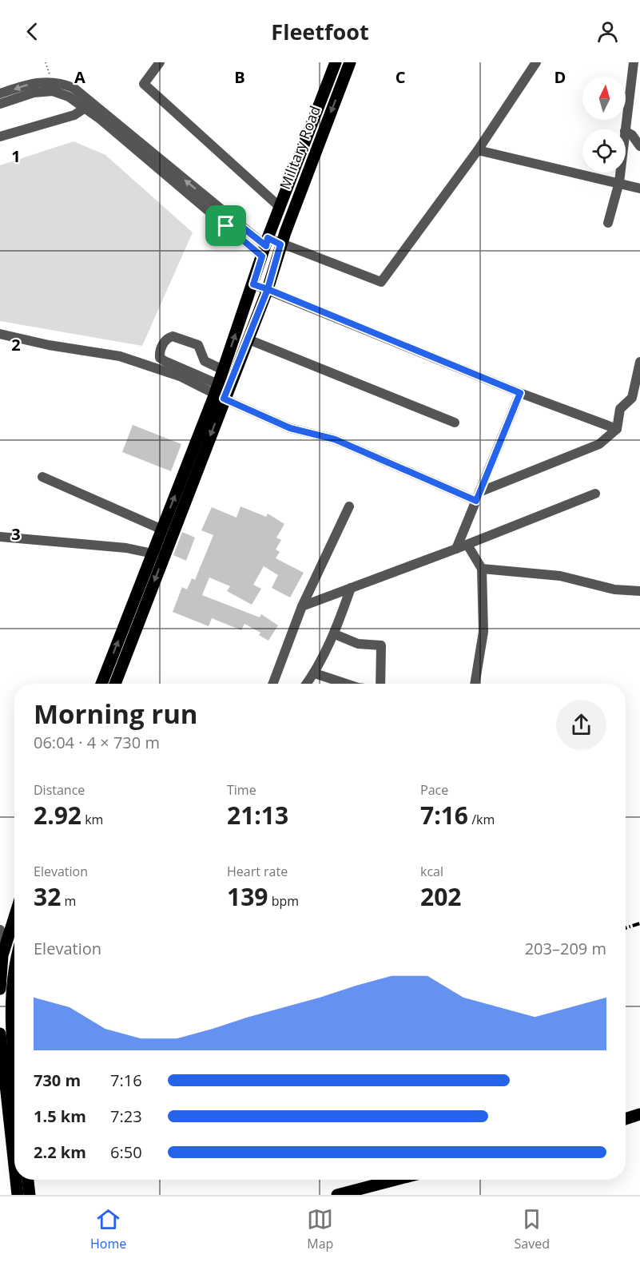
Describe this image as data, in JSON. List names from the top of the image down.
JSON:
{
  "streets": {
    "main road": ["Military Road"]
  },
  "north": "top",
  "page": {
    "header": "Fleetfoot",
    "heading": ["Morning run", "06:04 · 4 × 730 m"],
    "stats": [
      ["Distance", "2.92 km"],
      ["Time", "21:13"],
      ["Pace", "7:16 /km"],
      ["Elevation", "32 m"],
      ["Heart rate", "139 bpm"],
      ["kcal", "202"]
    ],
    "chart": ["Elevation", "203–209 m"],
    "list": [
      {
        "name": "730 m",
        "note": "7:16"
      },
      {
        "name": "1.5 km",
        "note": "7:23"
      },
      {
        "name": "2.2 km",
        "note": "6:50"
      }
    ],
    "tabs": ["Home", "Map", "Saved"]
  },
  "grid": {
    "columns": [
      "A",
      "B",
      "C",
      "D"
    ],
    "rows": ["1", "2", "3"]
  }
}
